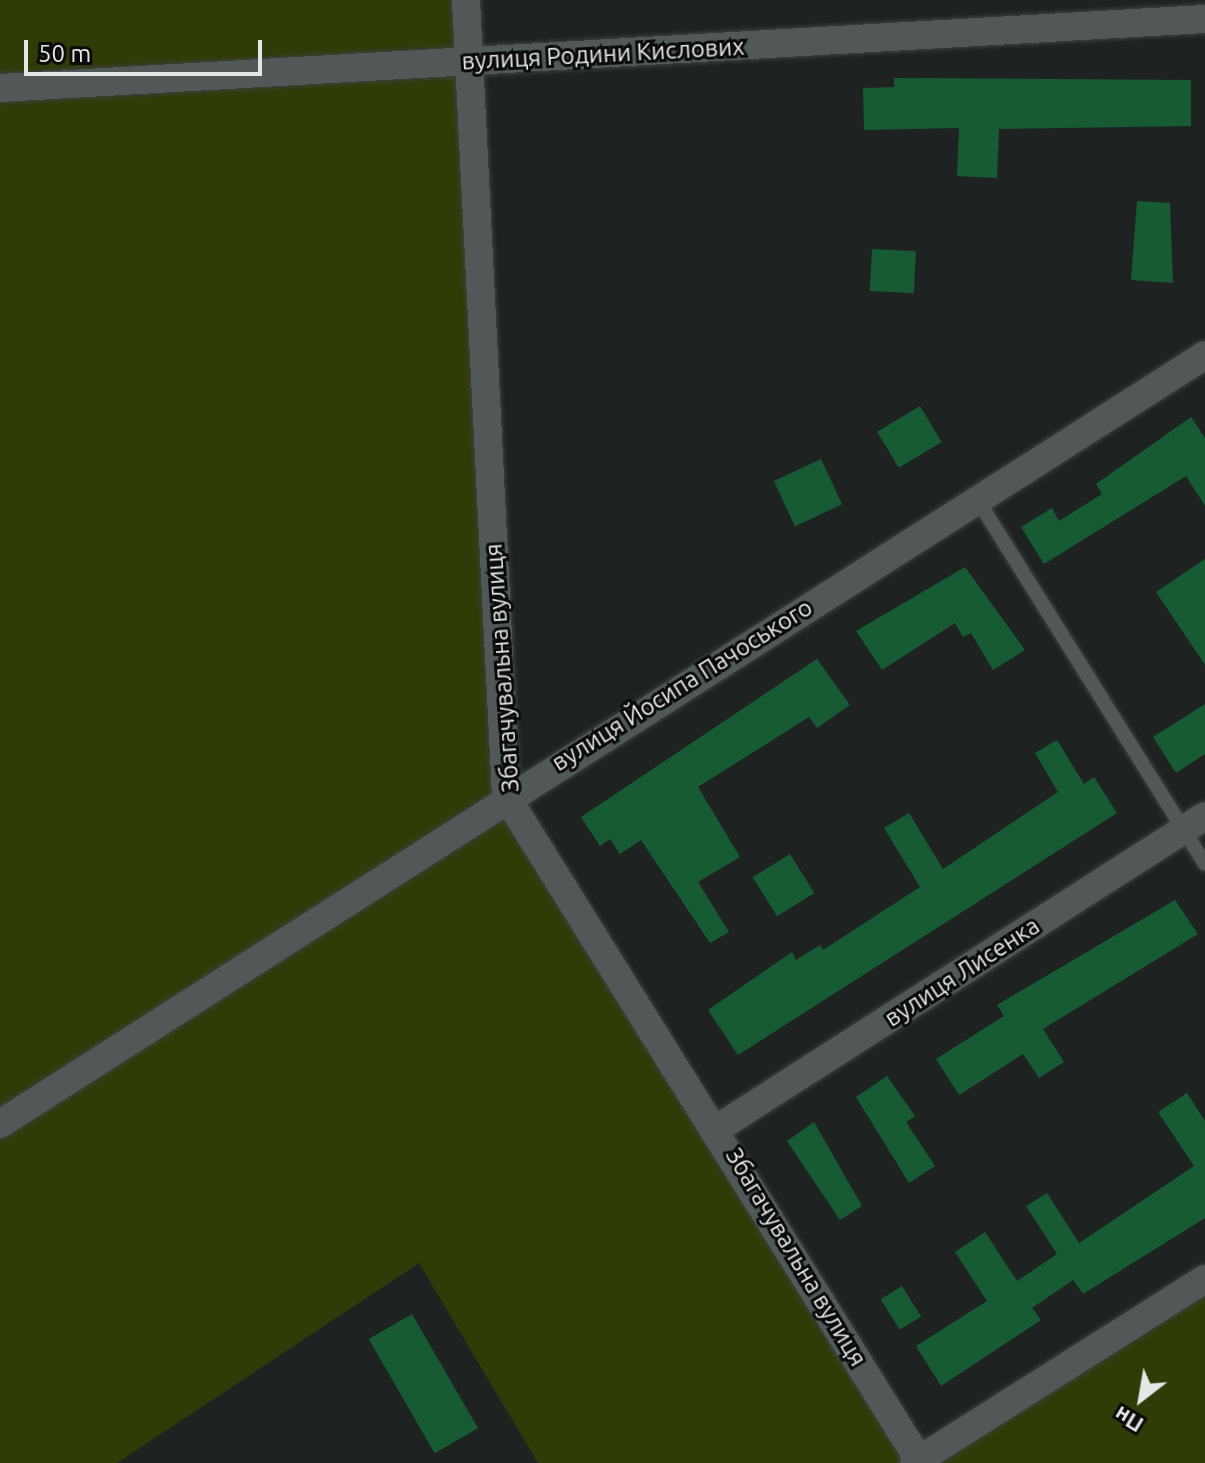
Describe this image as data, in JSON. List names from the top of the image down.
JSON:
{
  "streets": {
    "street": [
      "вулиця Родини Кислових",
      "Збагачувальна вулиця",
      "вулиця Йосипа Пачоського",
      "вулиця Лисенка"
    ]
  },
  "crossings": [
    ["вулиця Родини Кислових", "Збагачувальна вулиця"],
    ["Збагачувальна вулиця", "вулиця Йосипа Пачоського"],
    ["Збагачувальна вулиця", "вулиця Лисенка"]
  ],
  "scale_bar": "50 m",
  "north": "bottom left"
}
